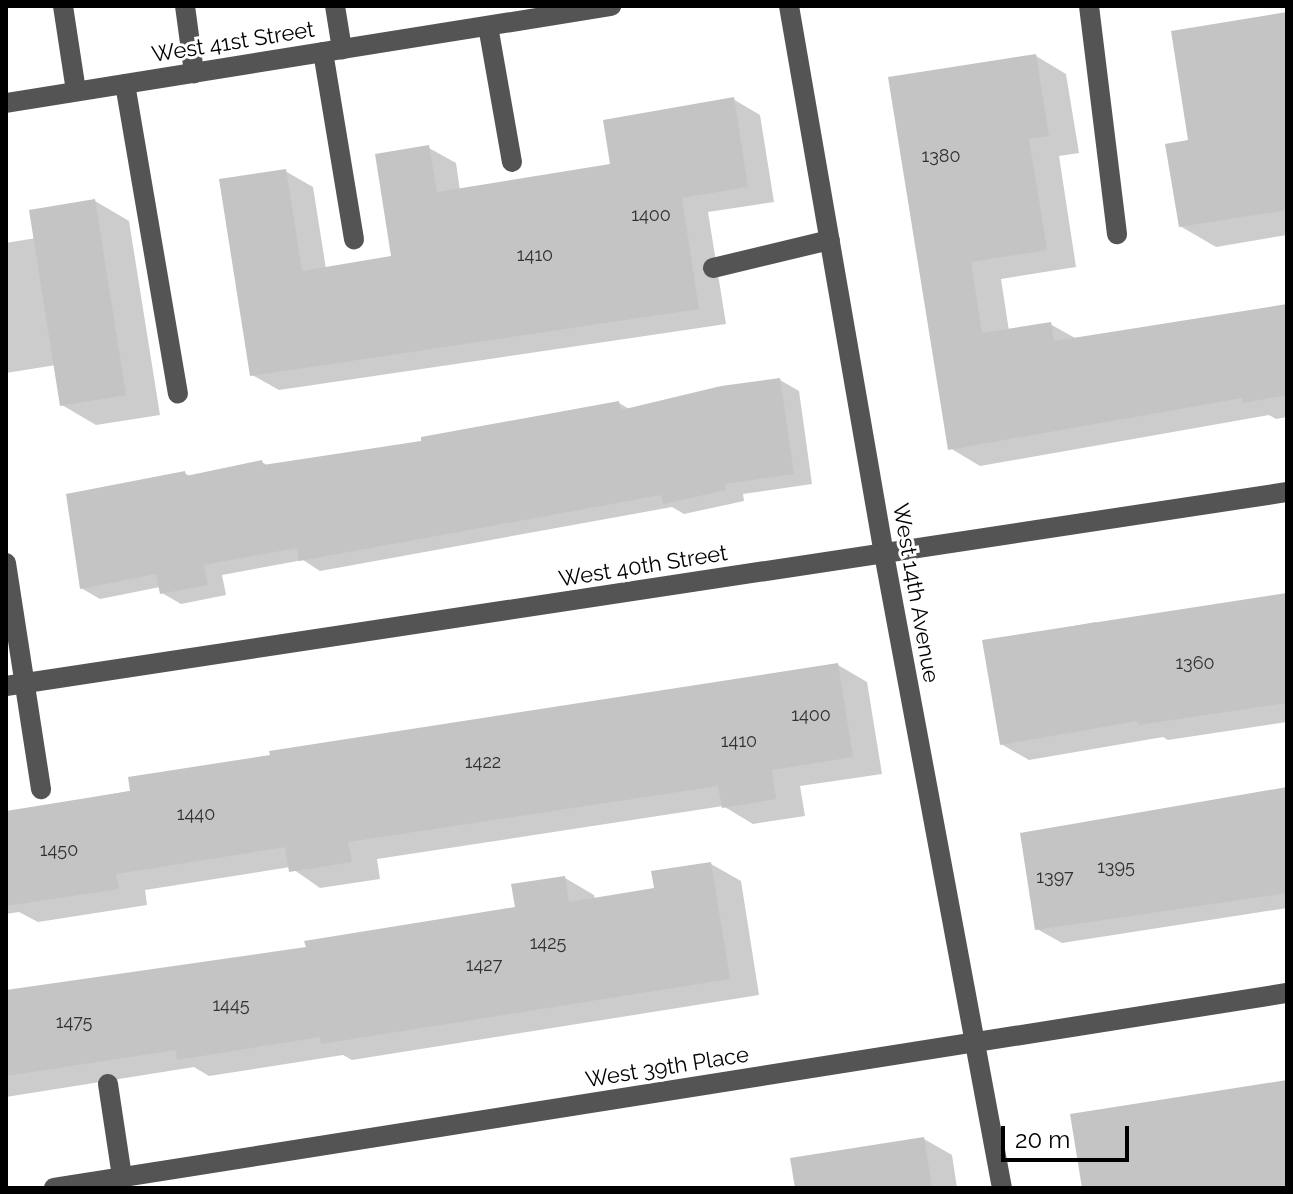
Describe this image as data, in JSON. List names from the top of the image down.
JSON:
{
  "streets": {
    "street": [
      "West 41st Street",
      "West 40th Street",
      "West 14th Avenue",
      "West 39th Place"
    ]
  },
  "crossings": [
    ["West 40th Street", "West 14th Avenue"],
    ["West 14th Avenue", "West 39th Place"]
  ],
  "house_numbers": [
    "1380",
    "1400",
    "1410",
    "1360",
    "1400",
    "1410",
    "1422",
    "1440",
    "1450",
    "1395",
    "1397",
    "1425",
    "1427",
    "1445",
    "1475"
  ],
  "scale_bar": "20 m"
}
